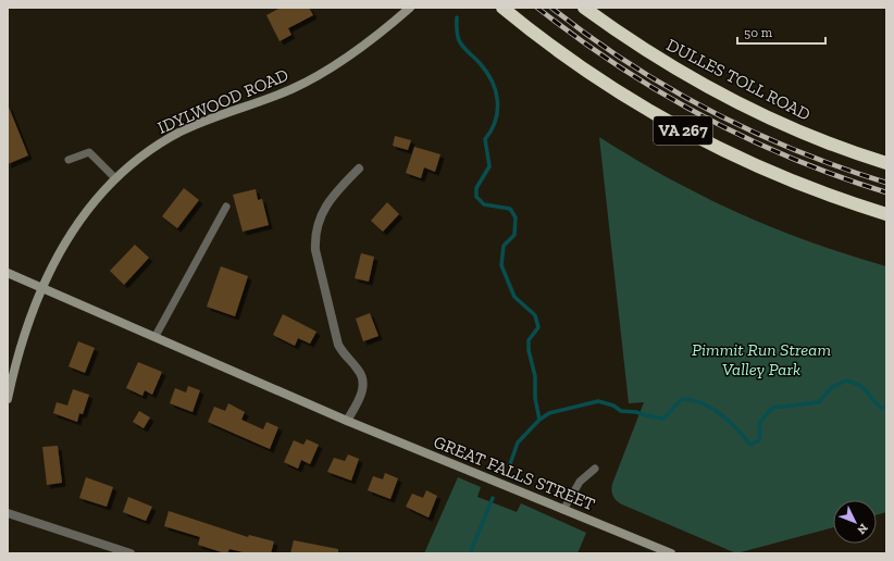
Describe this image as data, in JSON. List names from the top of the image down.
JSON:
{
  "streets": {
    "highway": ["DULLES TOLL ROAD", "VA 267"],
    "main road": ["IDYLWOOD ROAD", "GREAT FALLS STREET"]
  },
  "crossings": [
    ["IDYLWOOD ROAD", "GREAT FALLS STREET"]
  ],
  "parks": ["Pimmit Run Stream Valley Park"],
  "scale_bar": "50 m",
  "north": "bottom right"
}
